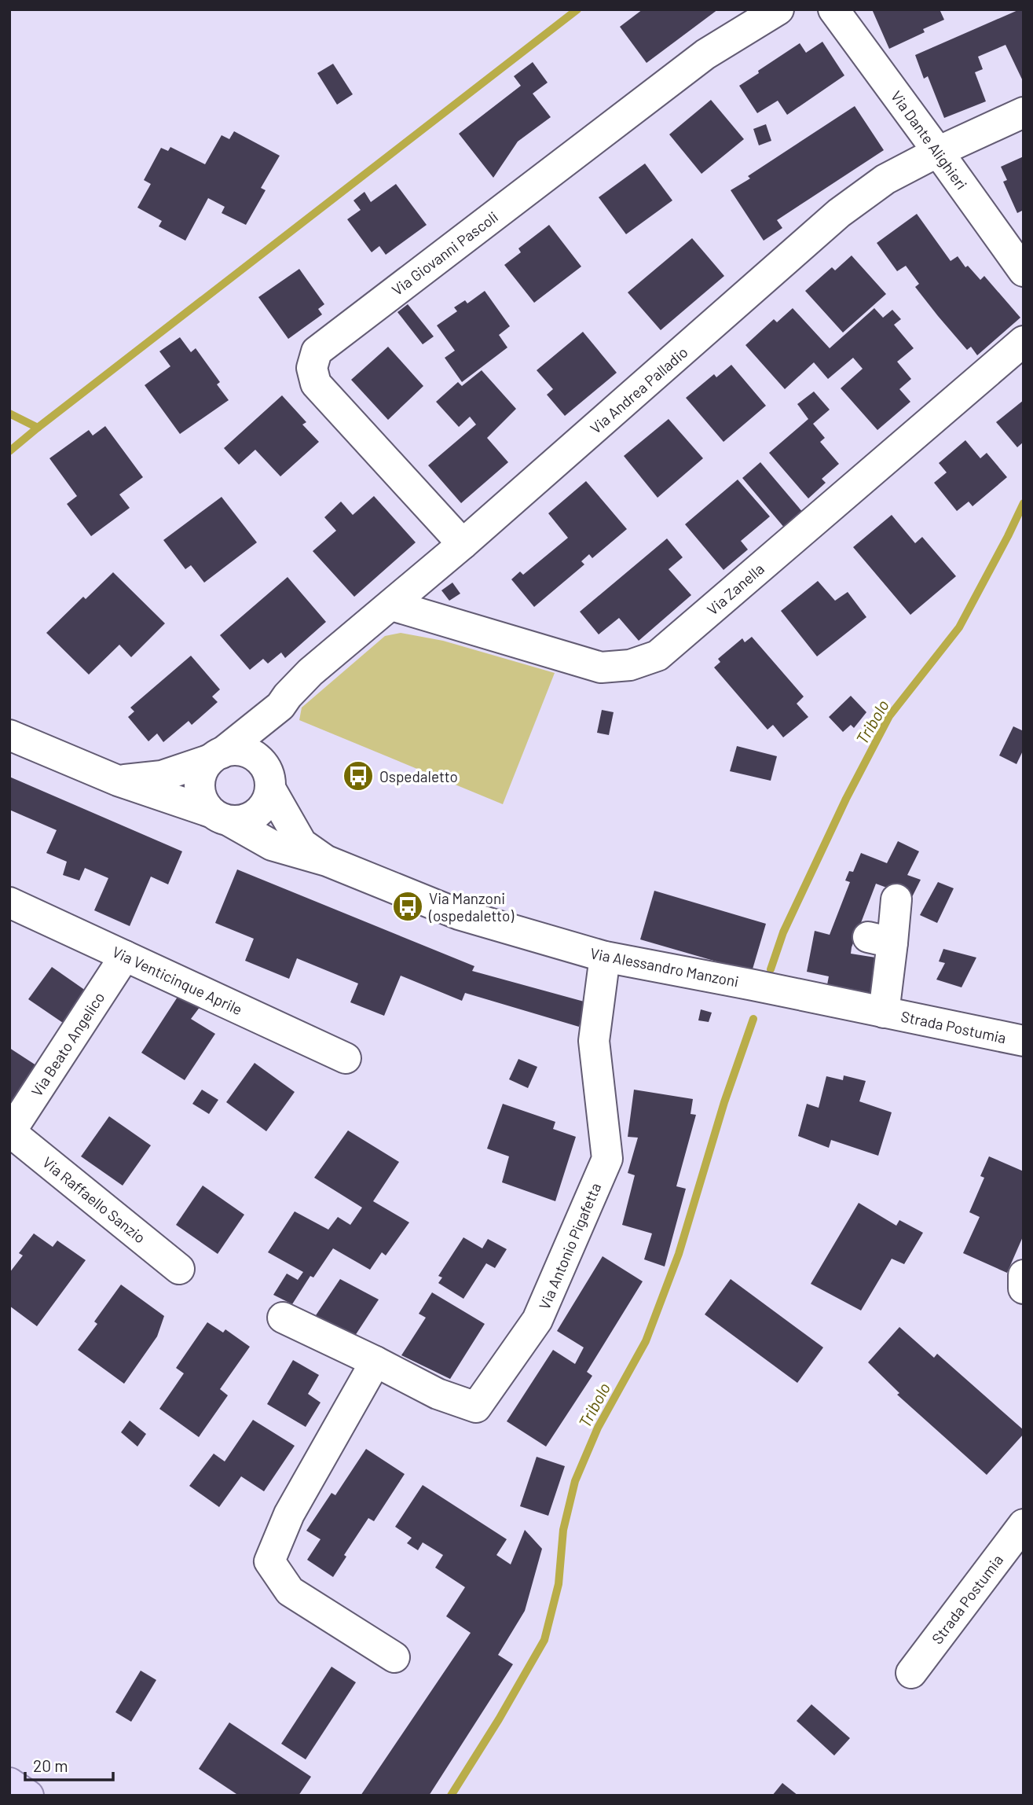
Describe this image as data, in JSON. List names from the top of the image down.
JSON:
{
  "streets": {
    "street": [
      "Via Dante Alighieri",
      "Via Giovanni Pascoli",
      "Via Andrea Palladio",
      "Via Zanella",
      "Via Alessandro Manzoni",
      "Via Venticinque Aprile",
      "Strada Postumia",
      "Via Beato Angelico",
      "Via Raffaello Sanzio",
      "Via Antonio Pigafetta"
    ]
  },
  "crossings": [
    ["Via Dante Alighieri", "Via Andrea Palladio"],
    ["Via Giovanni Pascoli", "Via Andrea Palladio"],
    ["Via Andrea Palladio", "Via Zanella"],
    ["Via Andrea Palladio", "Via Alessandro Manzoni"],
    ["Via Alessandro Manzoni", "Strada Postumia"],
    ["Via Alessandro Manzoni", "Via Antonio Pigafetta"],
    ["Via Venticinque Aprile", "Via Beato Angelico"],
    ["Via Beato Angelico", "Via Raffaello Sanzio"]
  ],
  "water": ["Tribolo"],
  "places": {
    "bus stop": ["Ospedaletto", "Via Manzoni (ospedaletto)"]
  },
  "scale_bar": "20 m"
}
